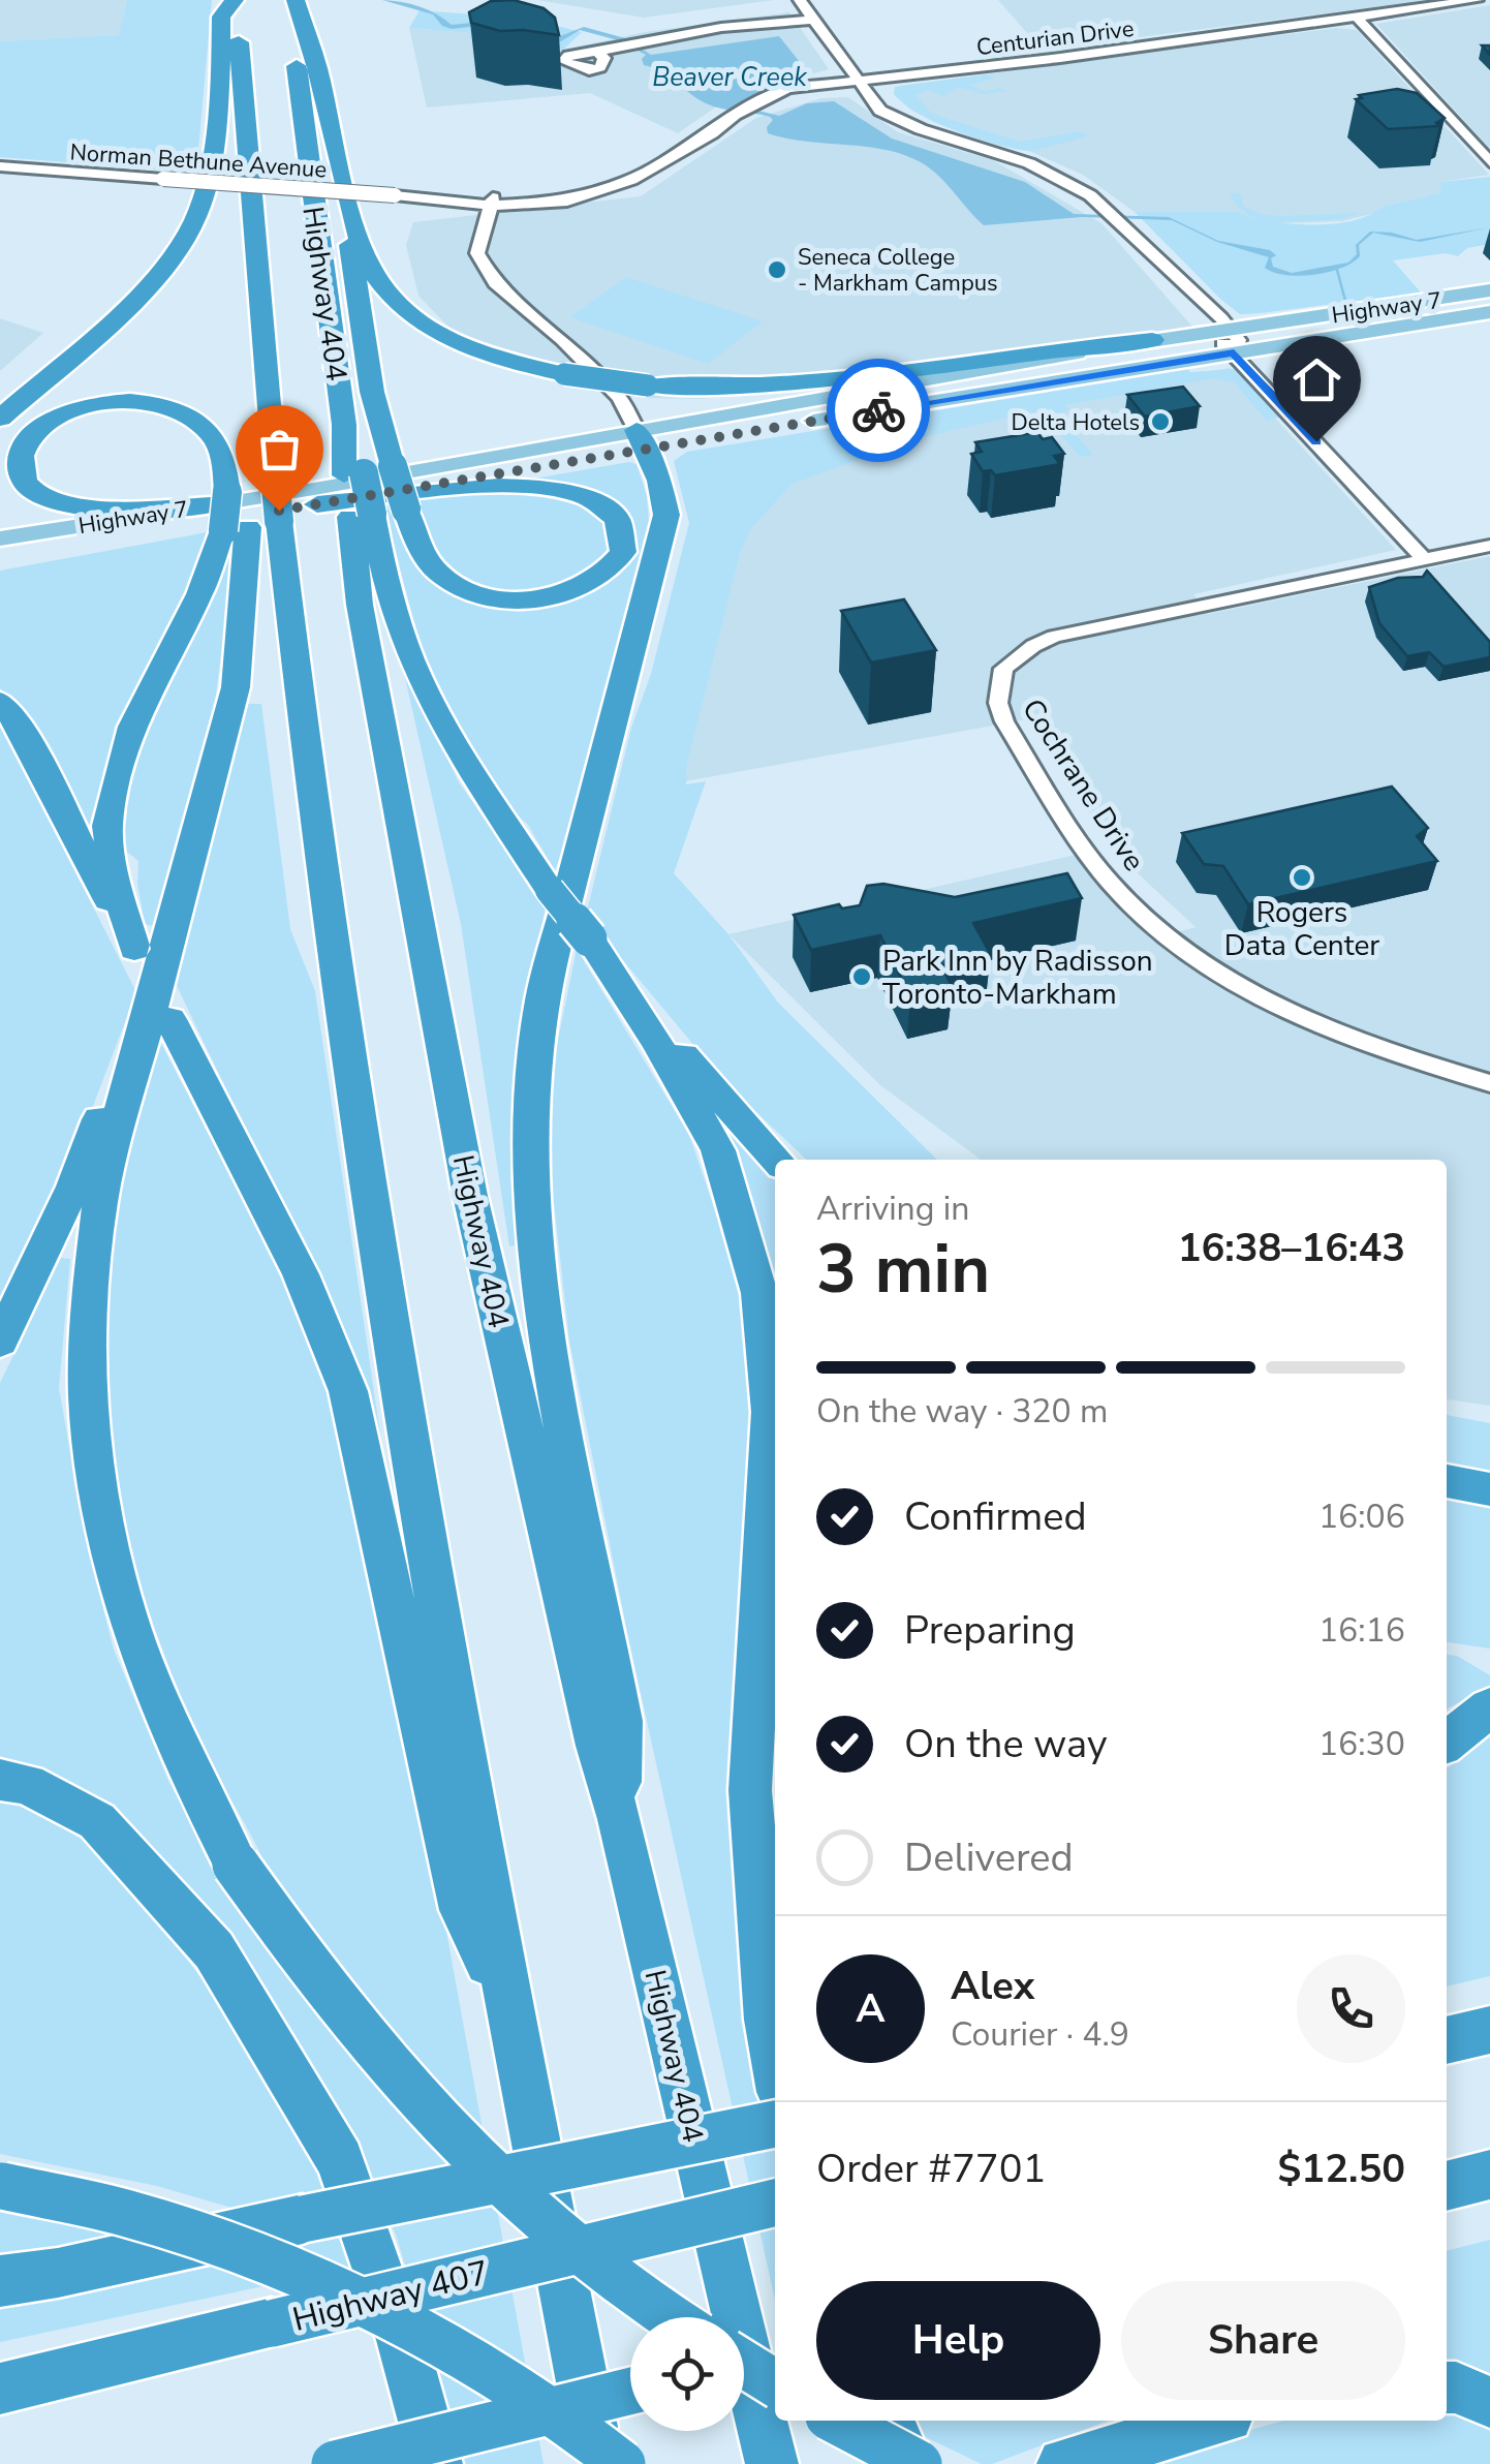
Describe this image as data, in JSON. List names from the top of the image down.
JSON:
{
  "streets": {
    "highway": ["Highway 404", "Highway 407"],
    "main road": ["Highway 7"],
    "street": ["Centurian Drive", "Norman Bethune Avenue", "Cochrane Drive"]
  },
  "crossings": [
    ["Centurian Drive", "Norman Bethune Avenue"]
  ],
  "water": ["Beaver Creek"],
  "places": [
    "Seneca College - Markham Campus",
    "Delta Hotels",
    "Rogers Data Center",
    "Park Inn by Radisson Toronto-Markham"
  ],
  "page": {
    "heading": ["3 min", "Arriving in", "16:38–16:43"],
    "panel": [
      "Alex",
      "Courier · 4.9",
      "Order #7701",
      "$12.50"
    ],
    "bar": "On the way · 320 m",
    "list": [
      ["Confirmed", "16:06"],
      ["Preparing", "16:16"],
      ["On the way", "16:30"],
      "Delivered"
    ],
    "round": "A",
    "buttons": ["Help", "Share"]
  }
}
